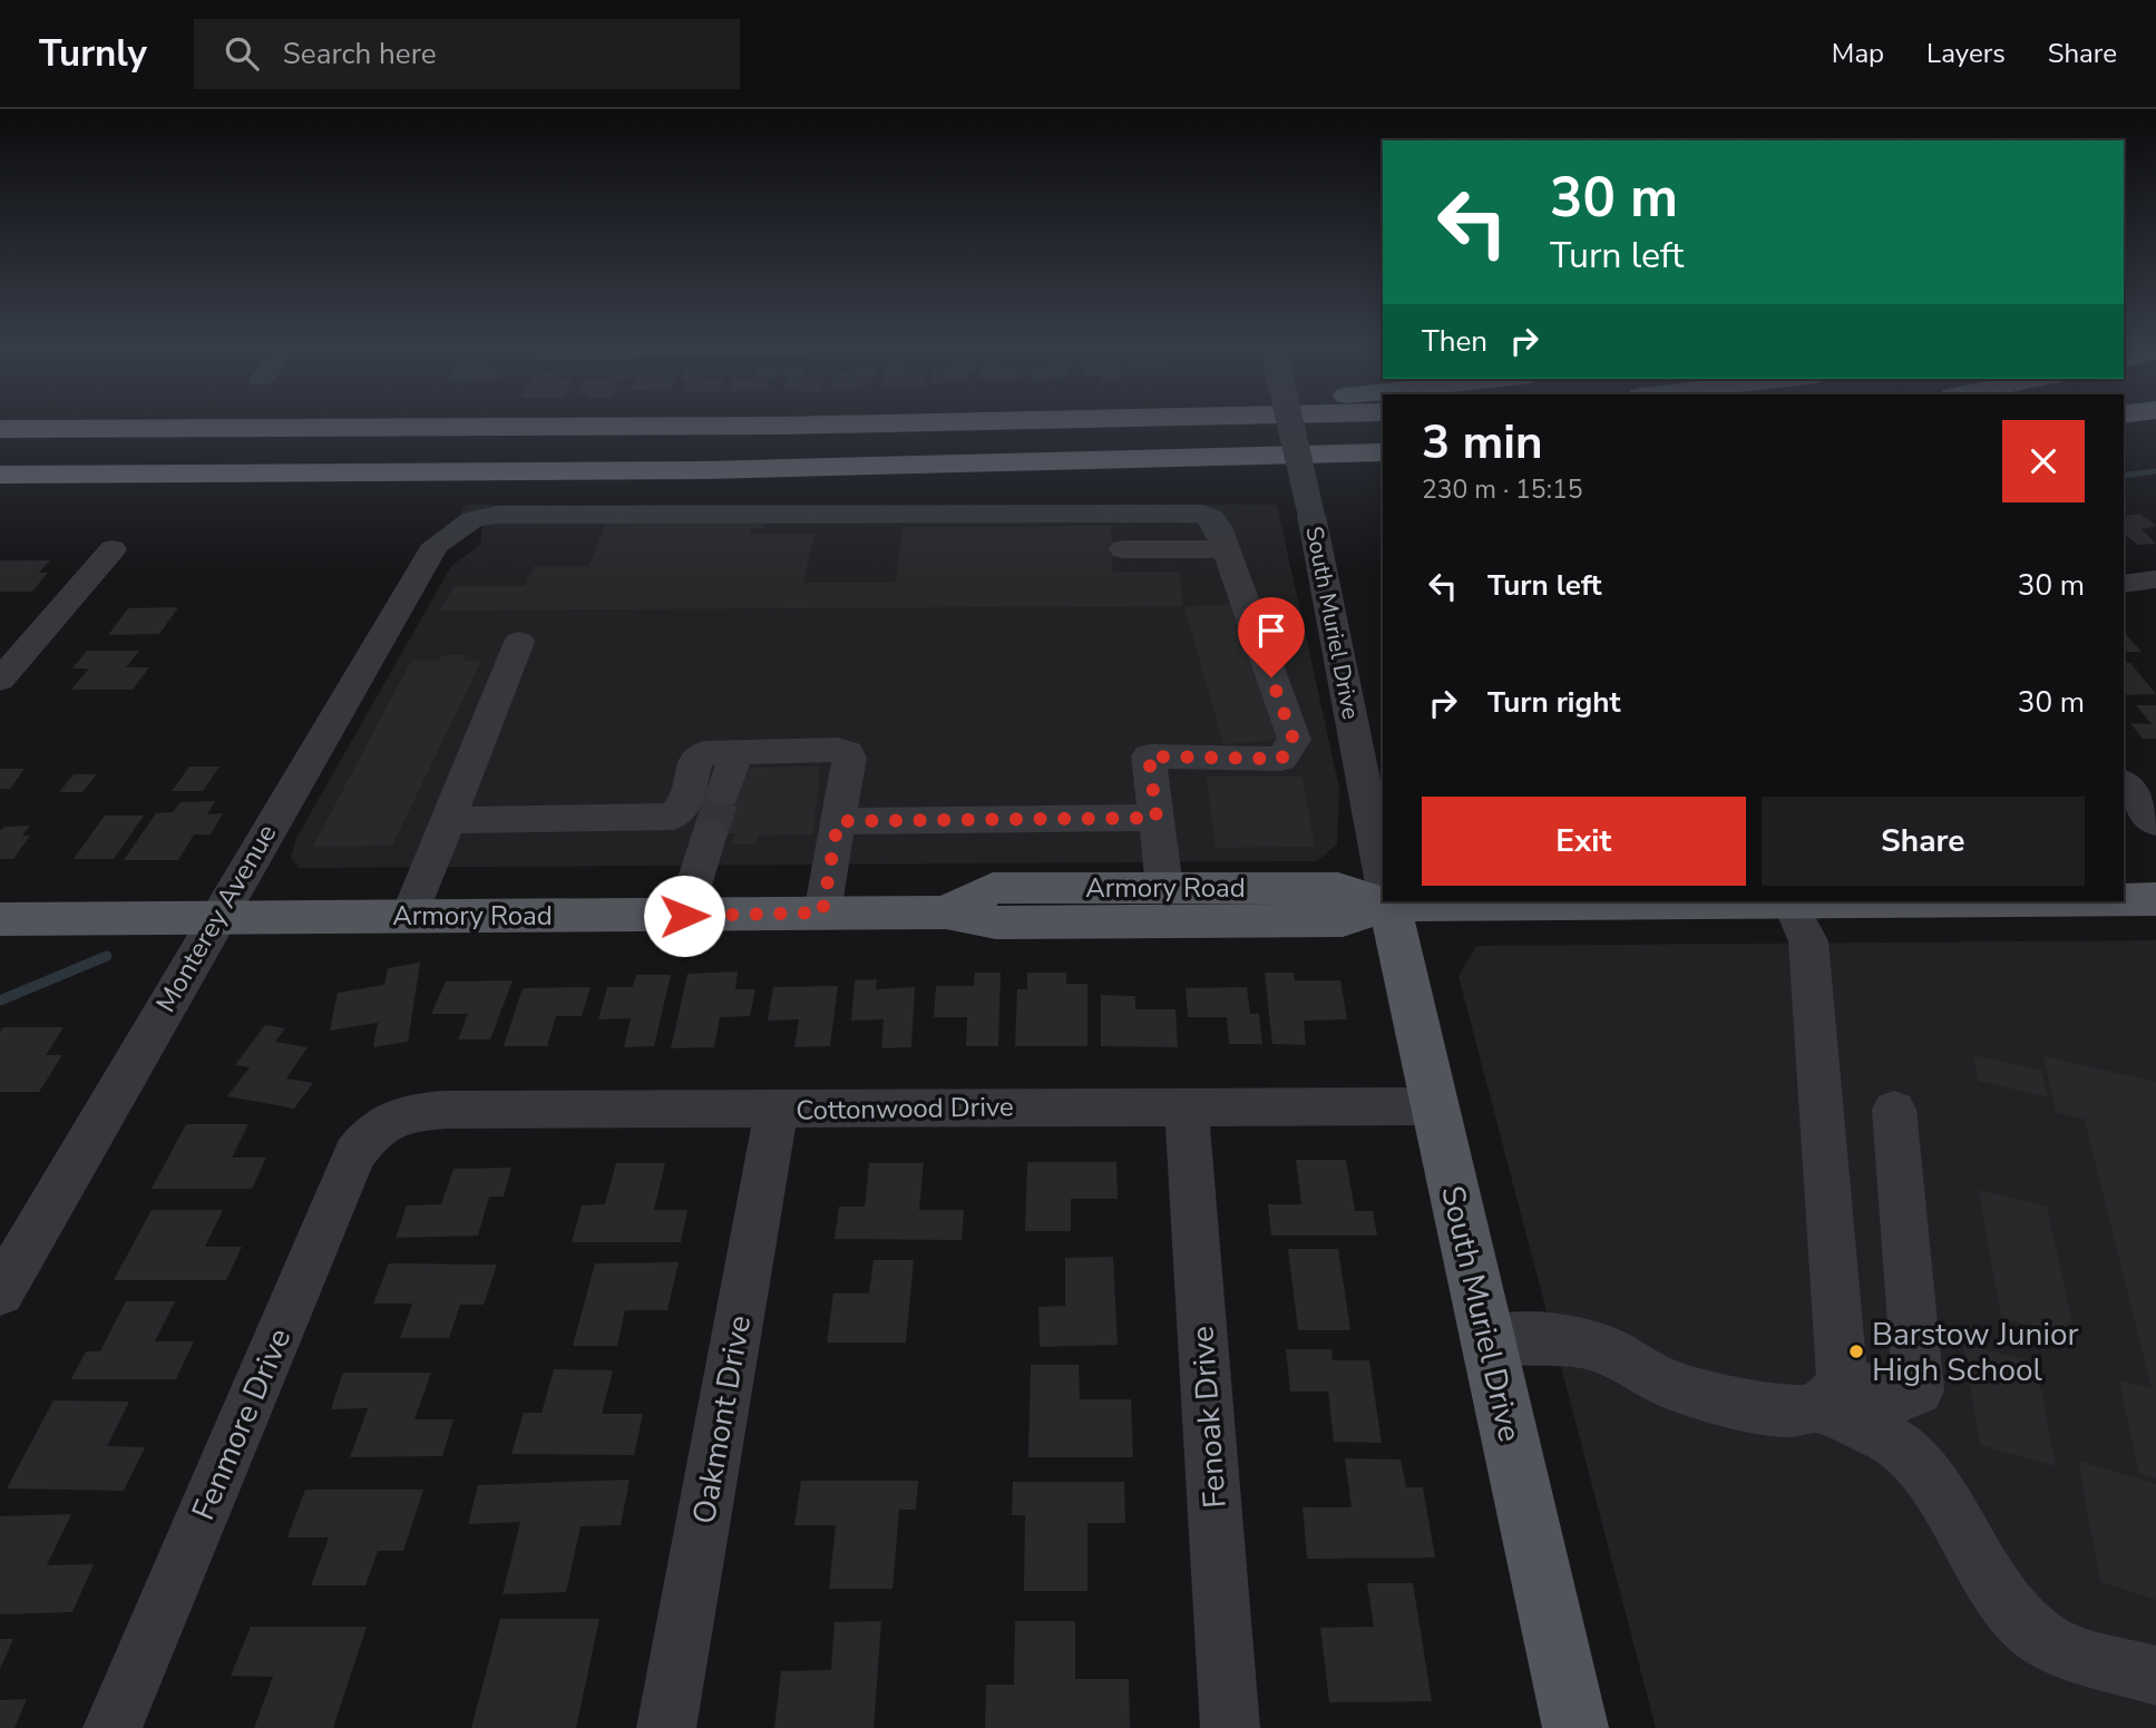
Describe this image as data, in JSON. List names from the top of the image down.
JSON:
{
  "streets": {
    "main road": ["South Muriel Drive", "Armory Road"],
    "street": [
      "Monterey Avenue",
      "Cottonwood Drive",
      "Fenoak Drive",
      "Oakmont Drive",
      "Fenmore Drive"
    ]
  },
  "crossings": [
    ["South Muriel Drive", "Cottonwood Drive"],
    ["Armory Road", "Monterey Avenue"],
    ["Cottonwood Drive", "Fenoak Drive"],
    ["Cottonwood Drive", "Oakmont Drive"],
    ["Cottonwood Drive", "Fenmore Drive"]
  ],
  "places": ["Barstow Junior High School"],
  "page": {
    "header": "Turnly",
    "search": "Search here",
    "nav": ["Map", "Layers", "Share"],
    "turn": ["30 m", "Turn left"],
    "then": "Then",
    "heading": ["3 min", "230 m · 15:15"],
    "list": [
      {
        "name": "Turn left",
        "value": "30 m"
      },
      {
        "name": "Turn right",
        "value": "30 m"
      }
    ],
    "buttons": ["Exit", "Share"]
  }
}
